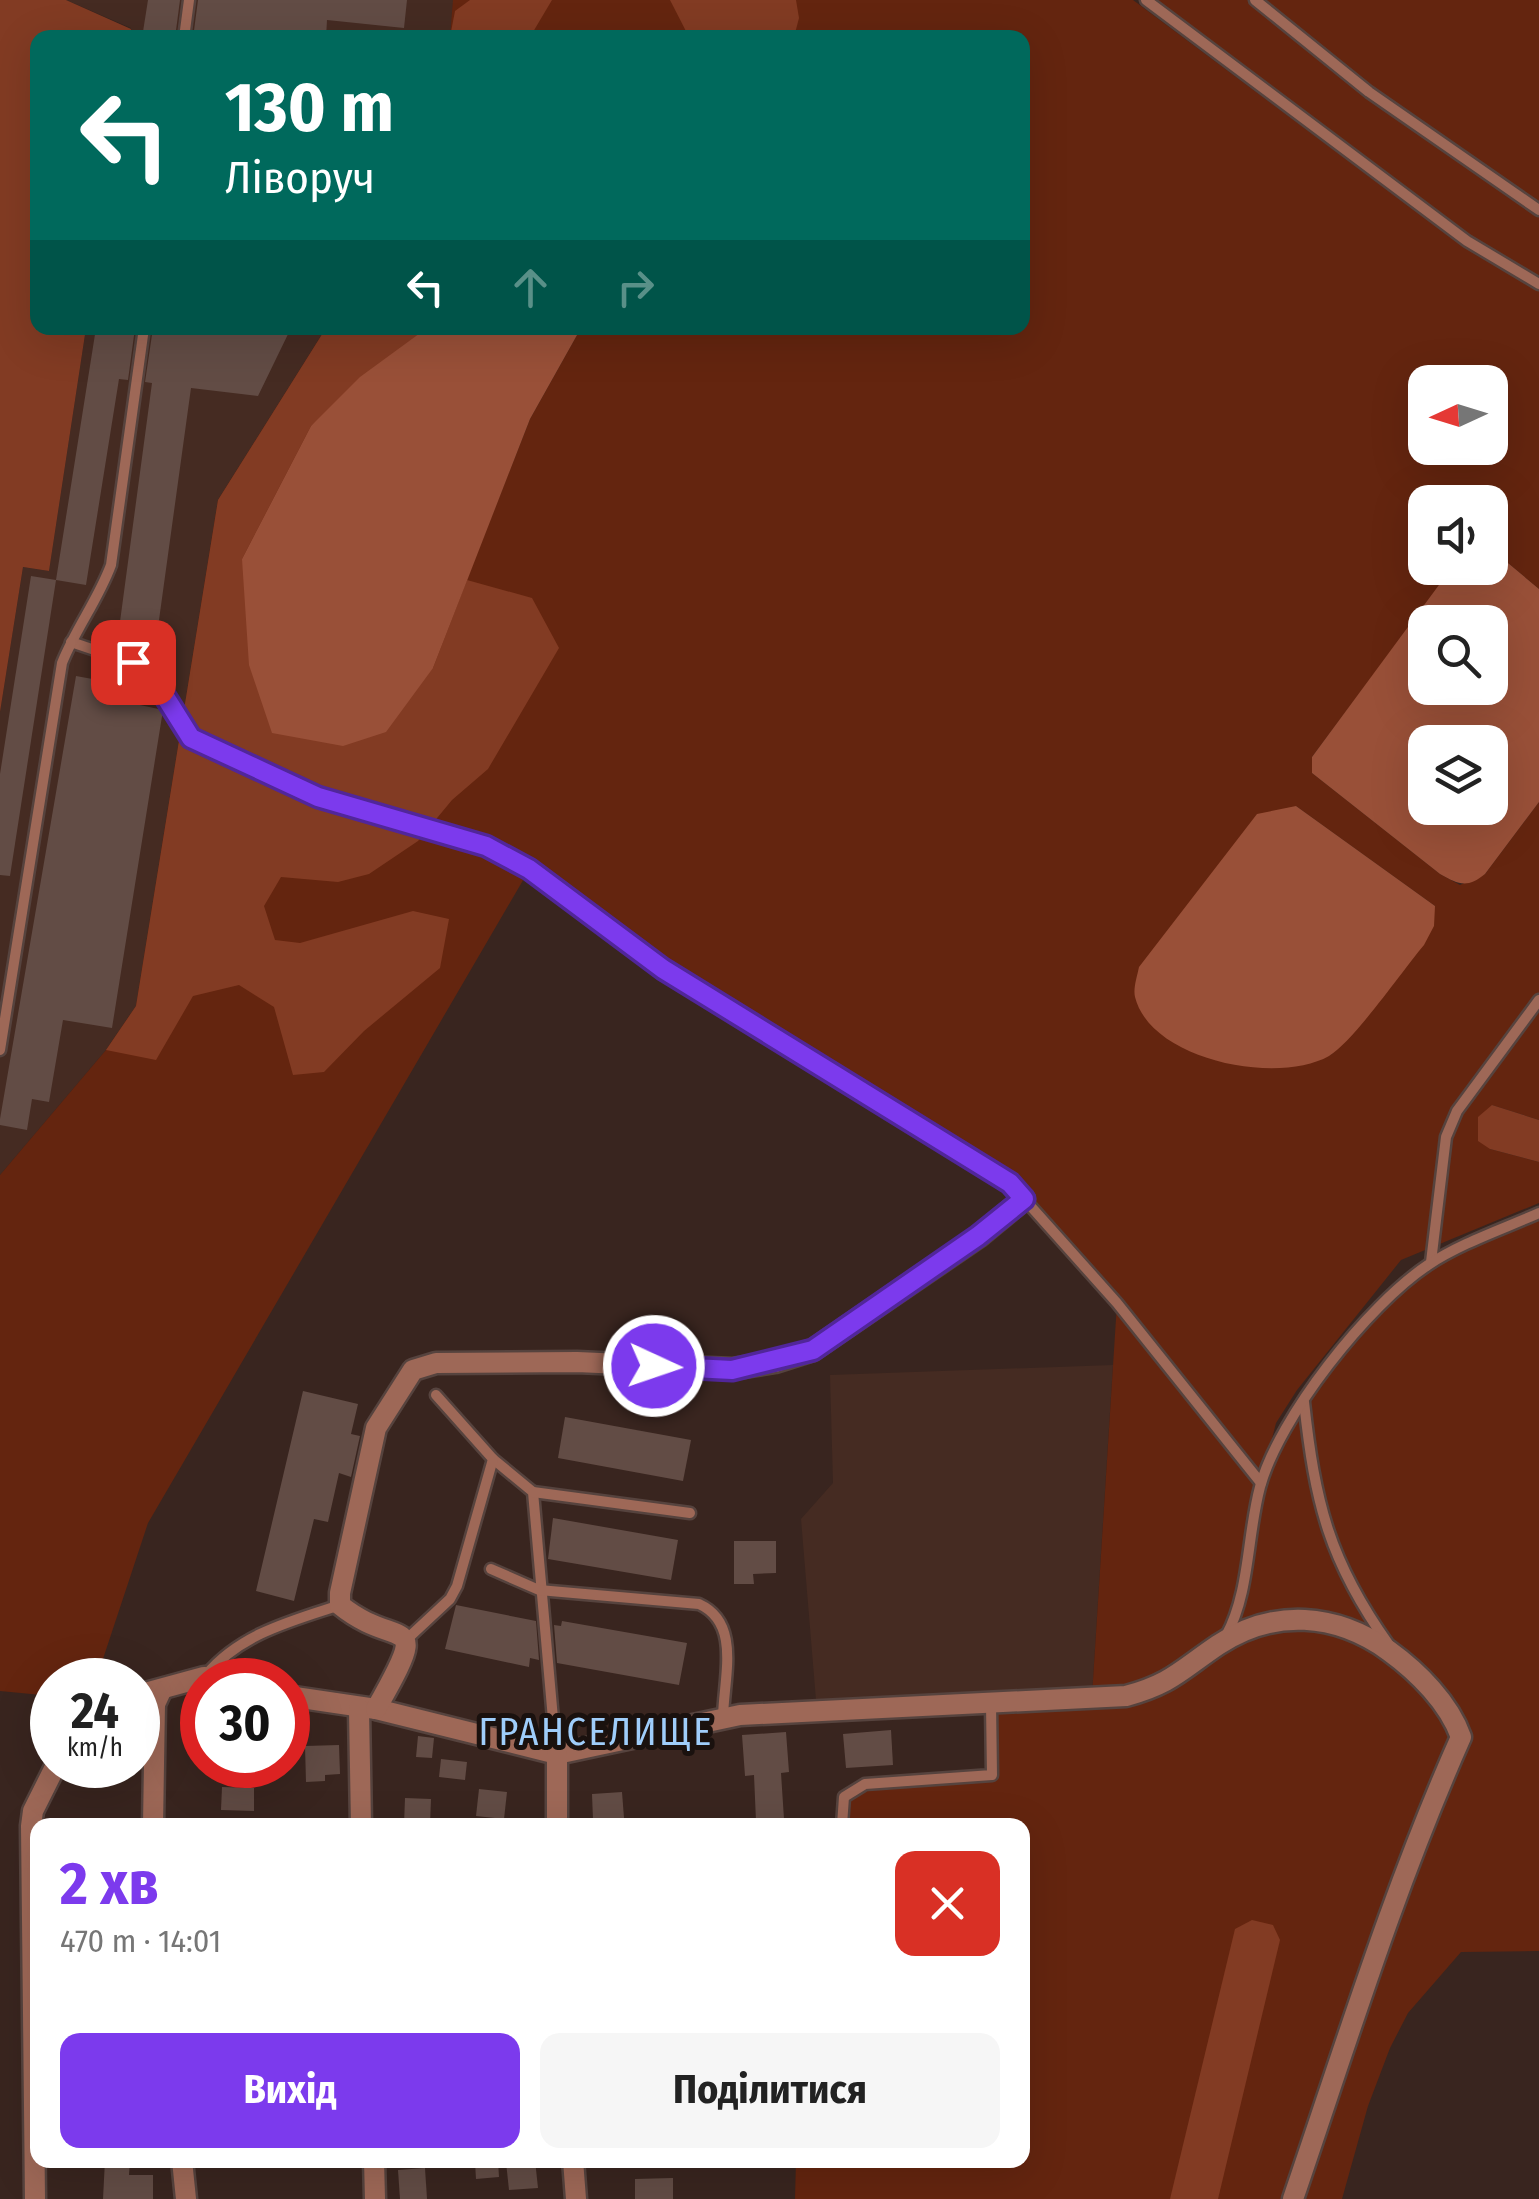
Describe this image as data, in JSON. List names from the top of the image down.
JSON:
{
  "districts": ["ГРАНСЕЛИЩЕ"],
  "north": "left",
  "page": {
    "turn": ["130 m", "Ліворуч"],
    "speed": "24 km/h",
    "limit": "30",
    "heading": ["2 хв", "470 m · 14:01"],
    "buttons": ["Вихід", "Поділитися"]
  }
}
